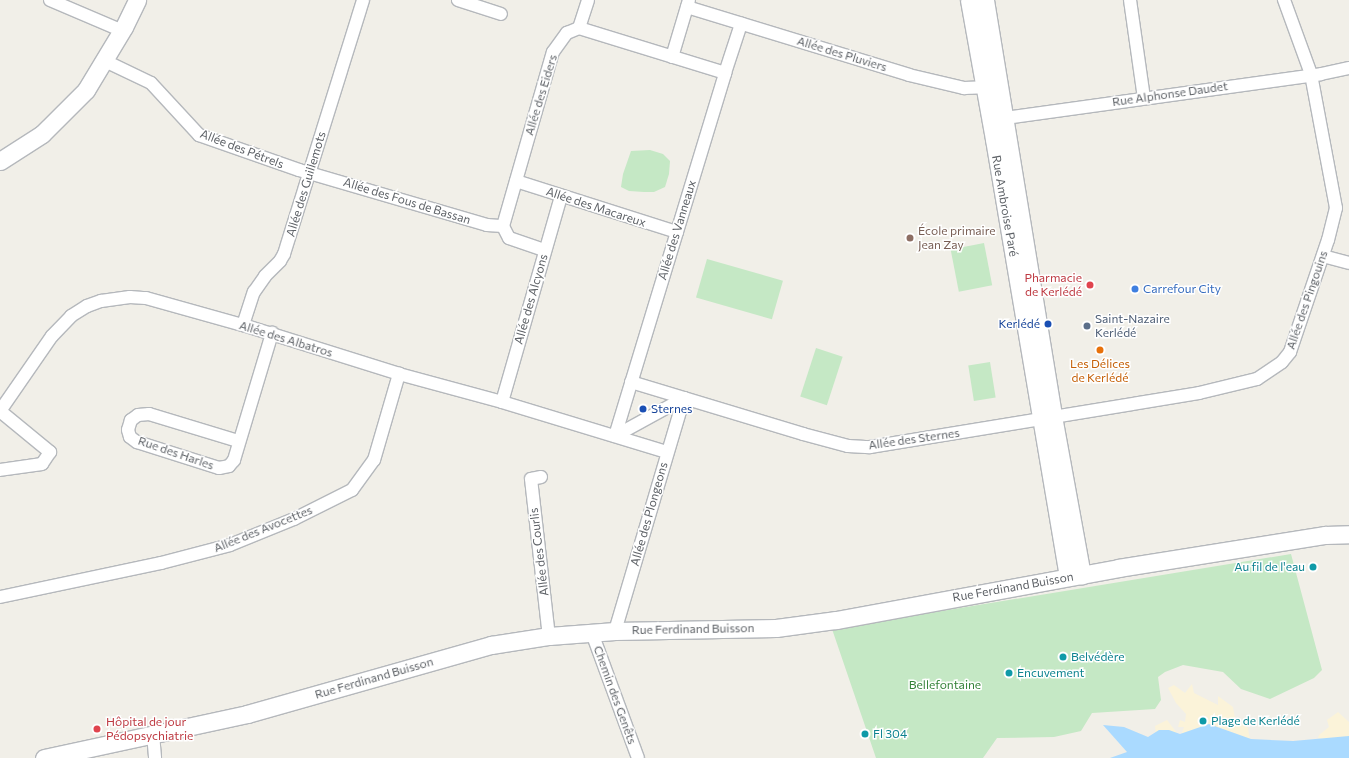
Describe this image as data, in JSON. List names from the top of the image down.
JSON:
{
  "streets": {
    "street": [
      "Allée des Pluviers",
      "Rue Alphonse Daudet",
      "Allée des Eiders",
      "Allée des Pétrels",
      "Allée des Guillemots",
      "Allée des Fous de Bassan",
      "Rue Ambroise Paré",
      "Allée des Macareux",
      "Allée des Vanneaux",
      "Allée des Alcyons",
      "Allée des Pingouins",
      "Allée des Albatros",
      "Allée des Sternes",
      "Rue des Harles",
      "Allée des Plongeons",
      "Allée des Avocettes",
      "Allée des Courlis",
      "Rue Ferdinand Buisson",
      "Chemin des Genêts"
    ]
  },
  "crossings": [
    ["Allée des Pluviers", "Rue Ambroise Paré"],
    ["Allée des Pluviers", "Allée des Vanneaux"],
    ["Rue Alphonse Daudet", "Rue Ambroise Paré"],
    ["Rue Alphonse Daudet", "Allée des Pingouins"],
    ["Allée des Eiders", "Allée des Fous de Bassan"],
    ["Allée des Eiders", "Allée des Macareux"],
    ["Allée des Pétrels", "Allée des Guillemots"],
    ["Allée des Pétrels", "Allée des Fous de Bassan"],
    ["Allée des Guillemots", "Allée des Fous de Bassan"],
    ["Allée des Guillemots", "Allée des Albatros"],
    ["Rue Ambroise Paré", "Allée des Pingouins"],
    ["Rue Ambroise Paré", "Allée des Sternes"],
    ["Rue Ambroise Paré", "Rue Ferdinand Buisson"],
    ["Allée des Macareux", "Allée des Vanneaux"],
    ["Allée des Macareux", "Allée des Alcyons"],
    ["Allée des Vanneaux", "Allée des Albatros"],
    ["Allée des Vanneaux", "Allée des Sternes"],
    ["Allée des Alcyons", "Allée des Albatros"],
    ["Allée des Pingouins", "Allée des Sternes"],
    ["Allée des Albatros", "Rue des Harles"],
    ["Allée des Albatros", "Allée des Plongeons"],
    ["Allée des Albatros", "Allée des Avocettes"],
    ["Allée des Sternes", "Allée des Plongeons"],
    ["Allée des Plongeons", "Rue Ferdinand Buisson"],
    ["Allée des Courlis", "Rue Ferdinand Buisson"],
    ["Rue Ferdinand Buisson", "Chemin des Genêts"]
  ],
  "parks": ["Bellefontaine"],
  "places": [
    "École primaire Jean Zay",
    "Pharmacie de Kerlédé",
    "Carrefour City",
    "Kerlédé",
    "Saint-Nazaire Kerlédé",
    "Les Délices de Kerlédé",
    "Sternes",
    "Au fil de l'eau",
    "Belvédère",
    "Encuvement",
    "Plage de Kerlédé",
    "Hôpital de jour Pédopsychiatrie",
    "Fl 304"
  ]
}
